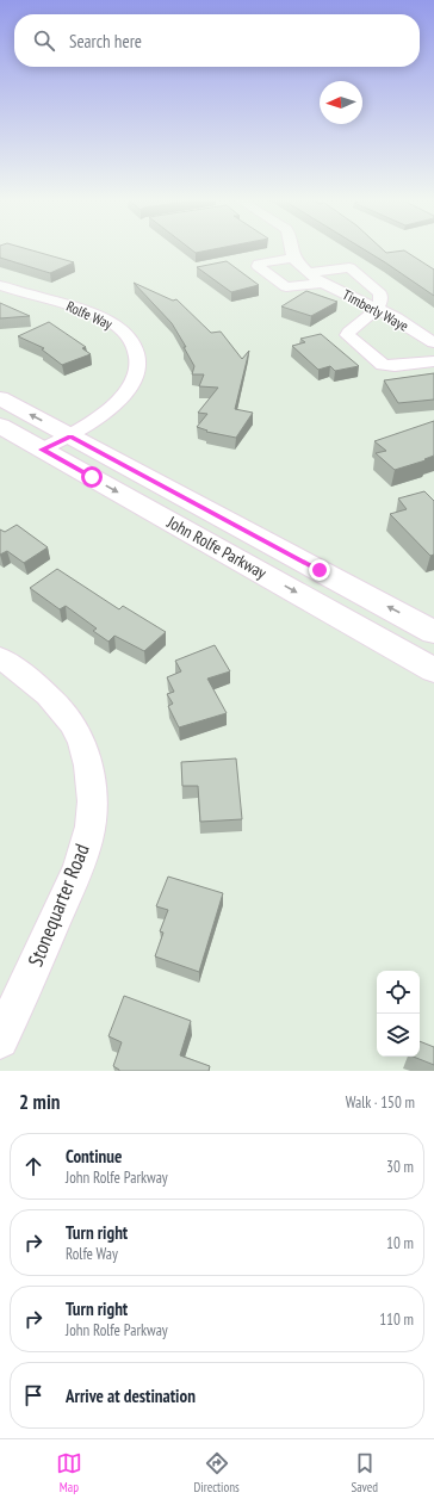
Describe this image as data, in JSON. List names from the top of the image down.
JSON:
{
  "streets": {
    "main road": ["John Rolfe Parkway"],
    "street": ["Timberly Waye", "Rolfe Way", "Stonequarter Road"]
  },
  "crossings": [
    ["Rolfe Way", "John Rolfe Parkway"]
  ],
  "north": "left",
  "page": {
    "search": "Search here",
    "heading": ["2 min", "Walk · 150 m"],
    "list": [
      ["Continue", "John Rolfe Parkway", "30 m"],
      ["Turn right", "Rolfe Way", "10 m"],
      ["Turn right", "John Rolfe Parkway", "110 m"],
      "Arrive at destination"
    ],
    "nav": ["Map", "Directions", "Saved"]
  }
}
